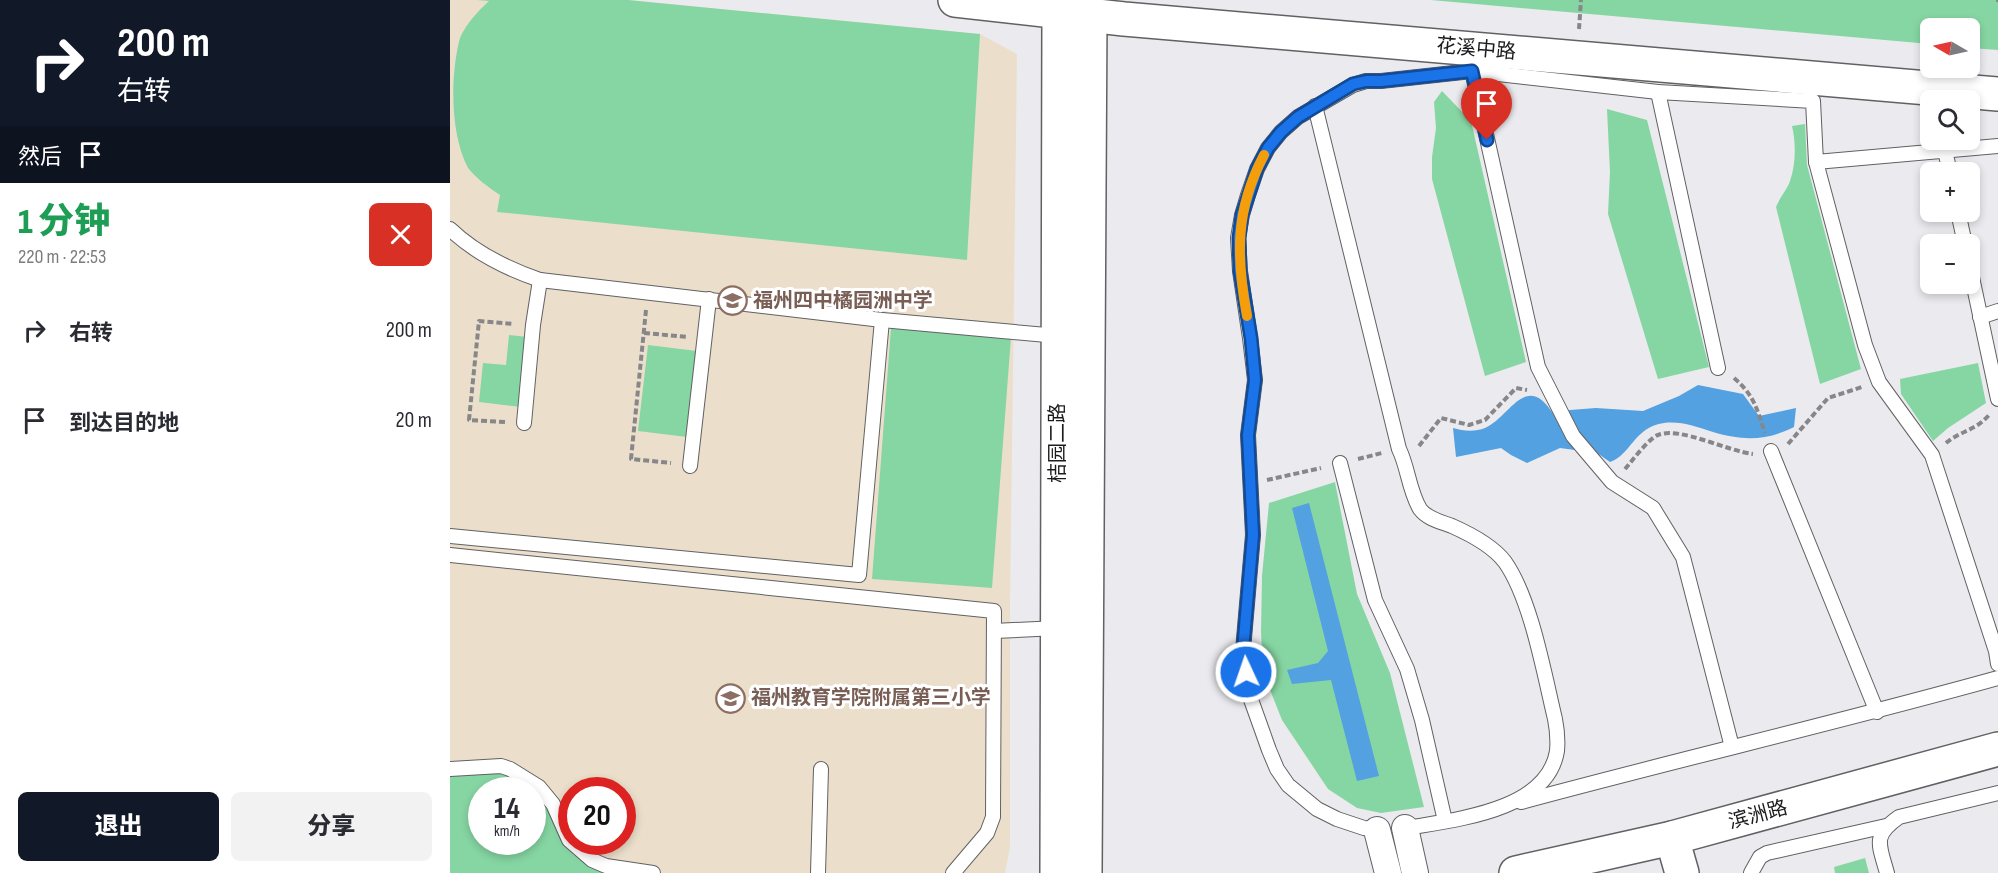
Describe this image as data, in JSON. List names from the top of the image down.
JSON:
{
  "streets": {
    "street": ["花溪中路", "桔园二路", "滨洲路"]
  },
  "crossings": [
    ["花溪中路", "桔园二路"]
  ],
  "places": {
    "school or university": ["福州四中橘园洲中学", "福州教育学院附属第三小学"]
  },
  "north": "left",
  "page": {
    "turn": ["200 m", "右转"],
    "map_buttons": ["+", "−"],
    "then": "然后",
    "heading": ["1 分钟", "220 m · 22:53"],
    "list": [
      {
        "name": "右转",
        "value": "200 m"
      },
      {
        "name": "到达目的地",
        "value": "20 m"
      }
    ],
    "speed": "14 km/h",
    "limit": "20",
    "buttons": ["退出", "分享"]
  }
}
